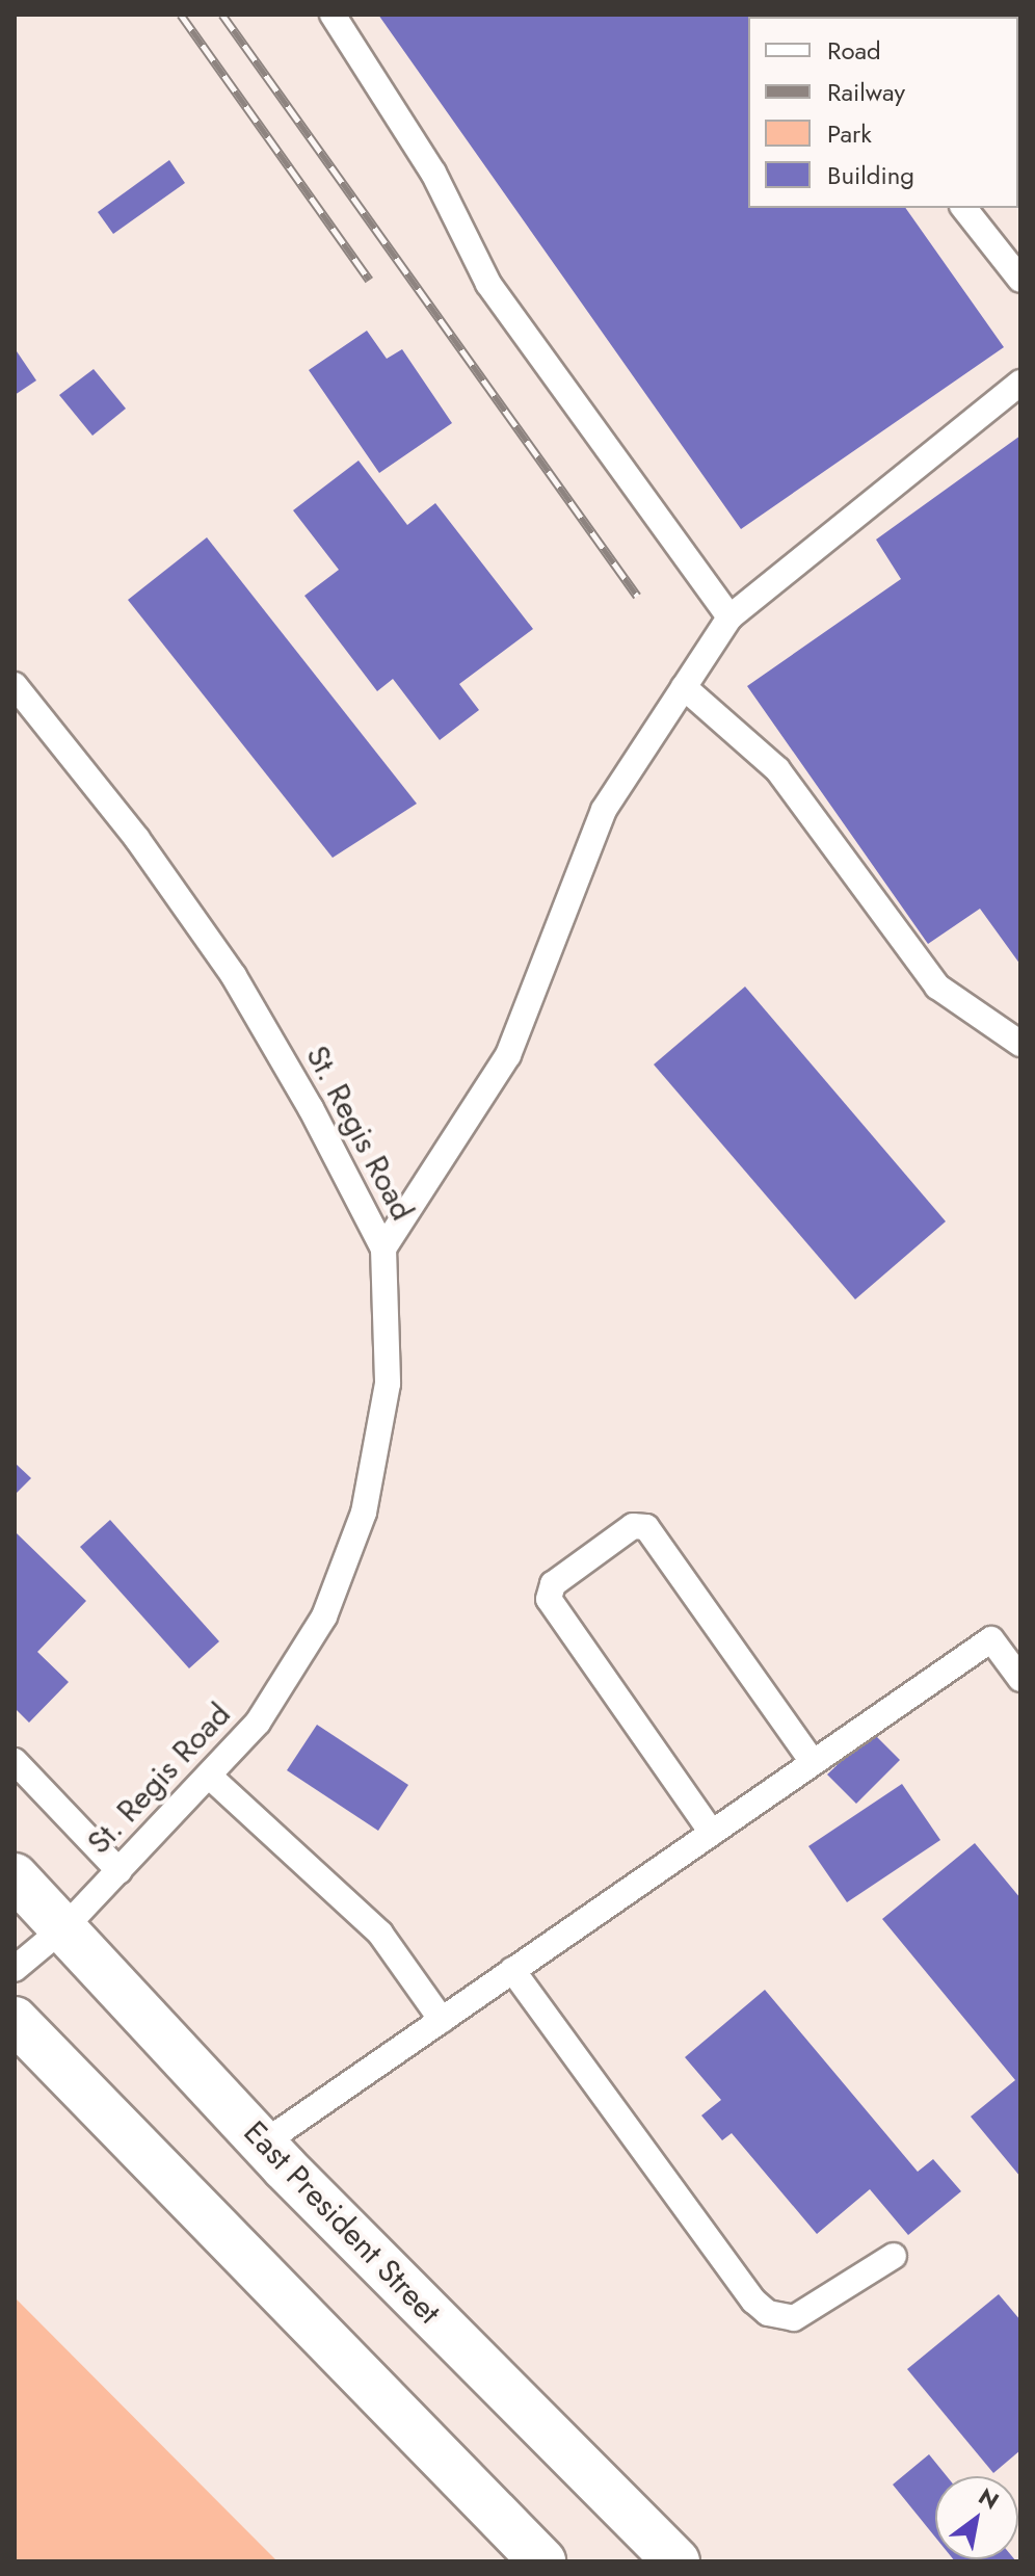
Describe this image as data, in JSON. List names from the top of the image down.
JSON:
{
  "streets": {
    "main road": ["East President Street"],
    "lane": ["St. Regis Road"]
  },
  "crossings": [
    ["St. Regis Road", "East President Street"]
  ],
  "legend": [
    "Road",
    "Railway",
    "Park",
    "Building"
  ],
  "north": "top right"
}
